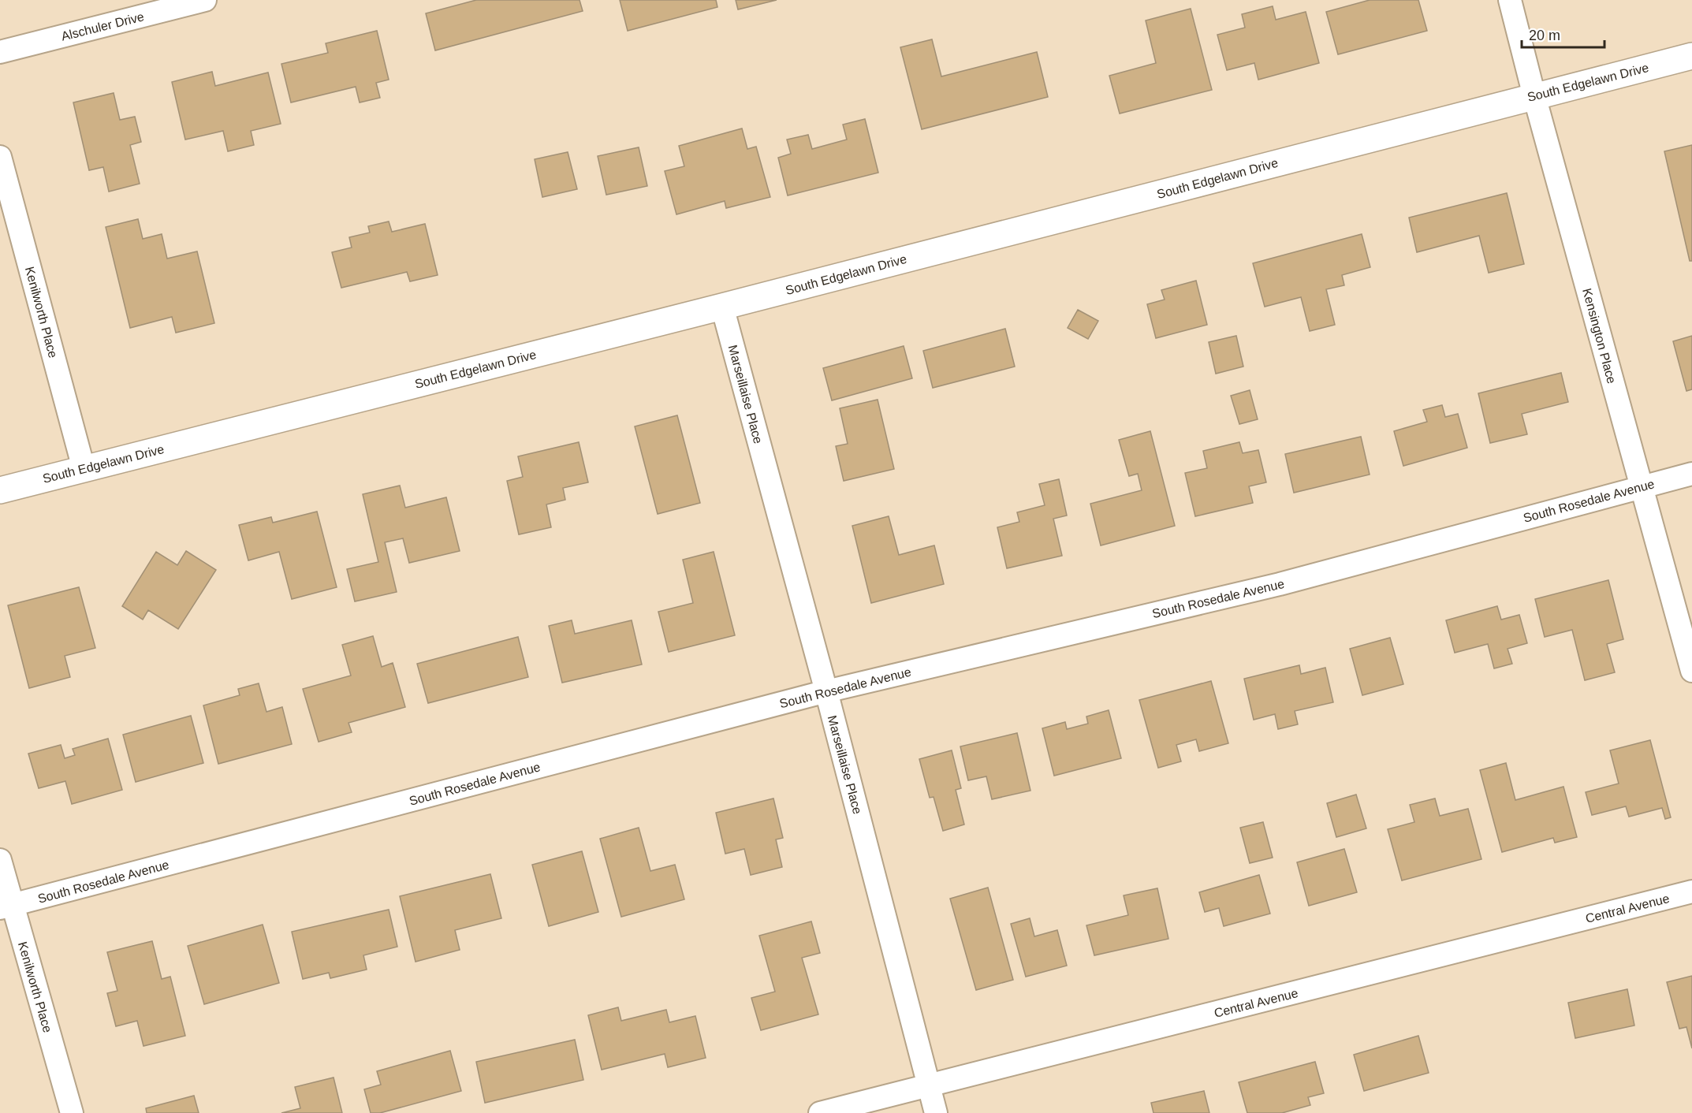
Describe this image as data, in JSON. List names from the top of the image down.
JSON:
{
  "streets": {
    "street": [
      "Alschuler Drive",
      "South Edgelawn Drive",
      "Kenilworth Place",
      "Kensington Place",
      "Marseillaise Place",
      "South Rosedale Avenue",
      "Central Avenue"
    ]
  },
  "crossings": [
    ["South Edgelawn Drive", "Kenilworth Place"],
    ["South Edgelawn Drive", "Kensington Place"],
    ["South Edgelawn Drive", "Marseillaise Place"],
    ["Kenilworth Place", "South Rosedale Avenue"],
    ["Kensington Place", "South Rosedale Avenue"],
    ["Marseillaise Place", "South Rosedale Avenue"],
    ["Marseillaise Place", "Central Avenue"]
  ],
  "scale_bar": "20 m"
}
